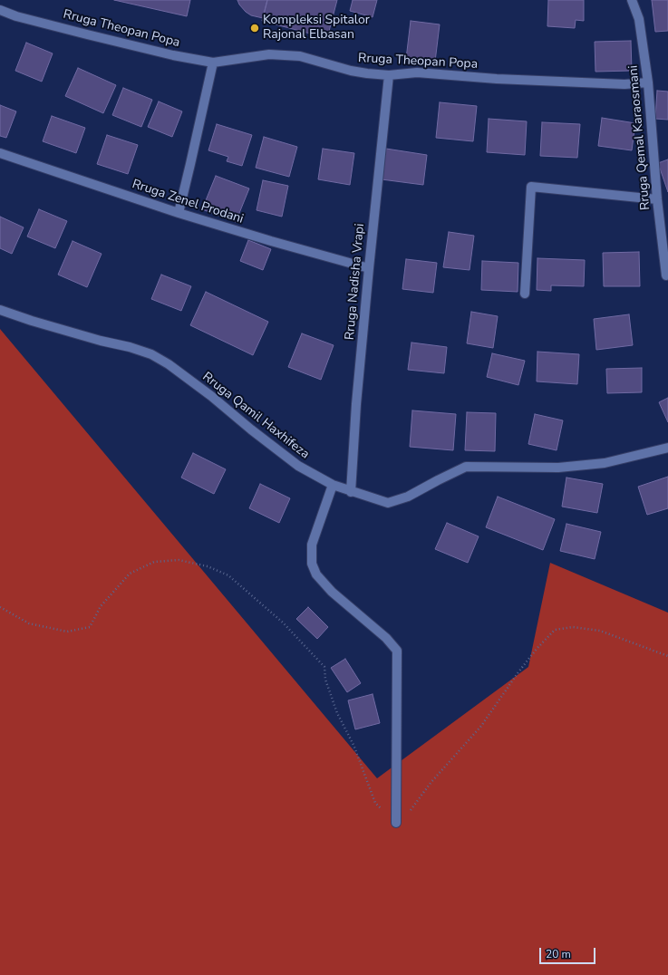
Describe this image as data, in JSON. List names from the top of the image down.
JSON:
{
  "streets": {
    "street": [
      "Rruga Theopan Popa",
      "Rruga Qemal Karaosmani",
      "Rruga Zenel Prodani",
      "Rruga Nadisha Vrapi",
      "Rruga Qamil Haxhifeza"
    ]
  },
  "crossings": [
    ["Rruga Theopan Popa", "Rruga Qemal Karaosmani"],
    ["Rruga Theopan Popa", "Rruga Nadisha Vrapi"],
    ["Rruga Zenel Prodani", "Rruga Nadisha Vrapi"],
    ["Rruga Nadisha Vrapi", "Rruga Qamil Haxhifeza"]
  ],
  "places": ["Kompleksi Spitalor Rajonal Elbasan"],
  "scale_bar": "20 m"
}
